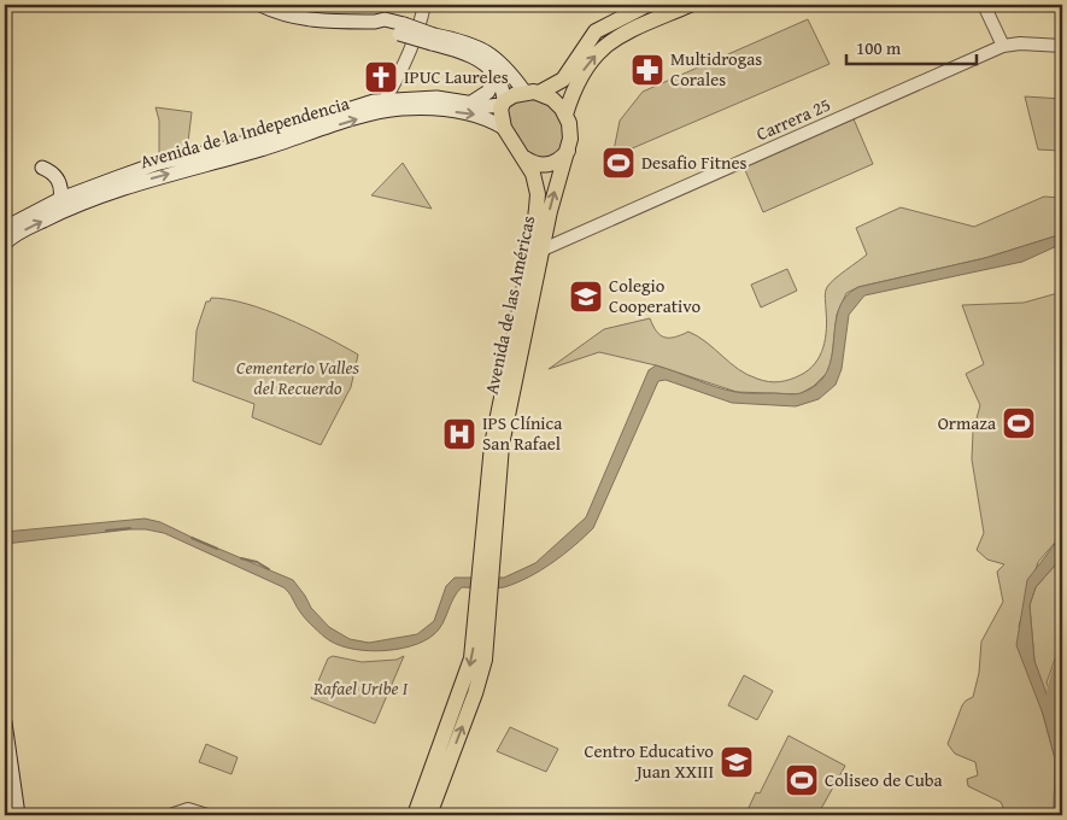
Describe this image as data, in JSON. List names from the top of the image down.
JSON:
{
  "streets": {
    "main road": ["Avenida de la Independencia", "Avenida de las Américas"],
    "street": ["Carrera 25"]
  },
  "crossings": [
    ["Carrera 25", "Avenida de las Américas"],
    ["Avenida de la Independencia", "Avenida de las Américas"]
  ],
  "parks": ["Cementerio Valles del Recuerdo", "Rafael Uribe I"],
  "places": {
    "pharmacy": ["Multidrogas Corales"],
    "church": ["IPUC Laureles"],
    "sports": ["Desafio Fitnes", "Ormaza", "Coliseo de Cuba"],
    "school or university": ["Colegio Cooperativo", "Centro Educativo Juan XXIII"],
    "hospital": ["IPS Clínica San Rafael"]
  },
  "scale_bar": "100 m"
}
